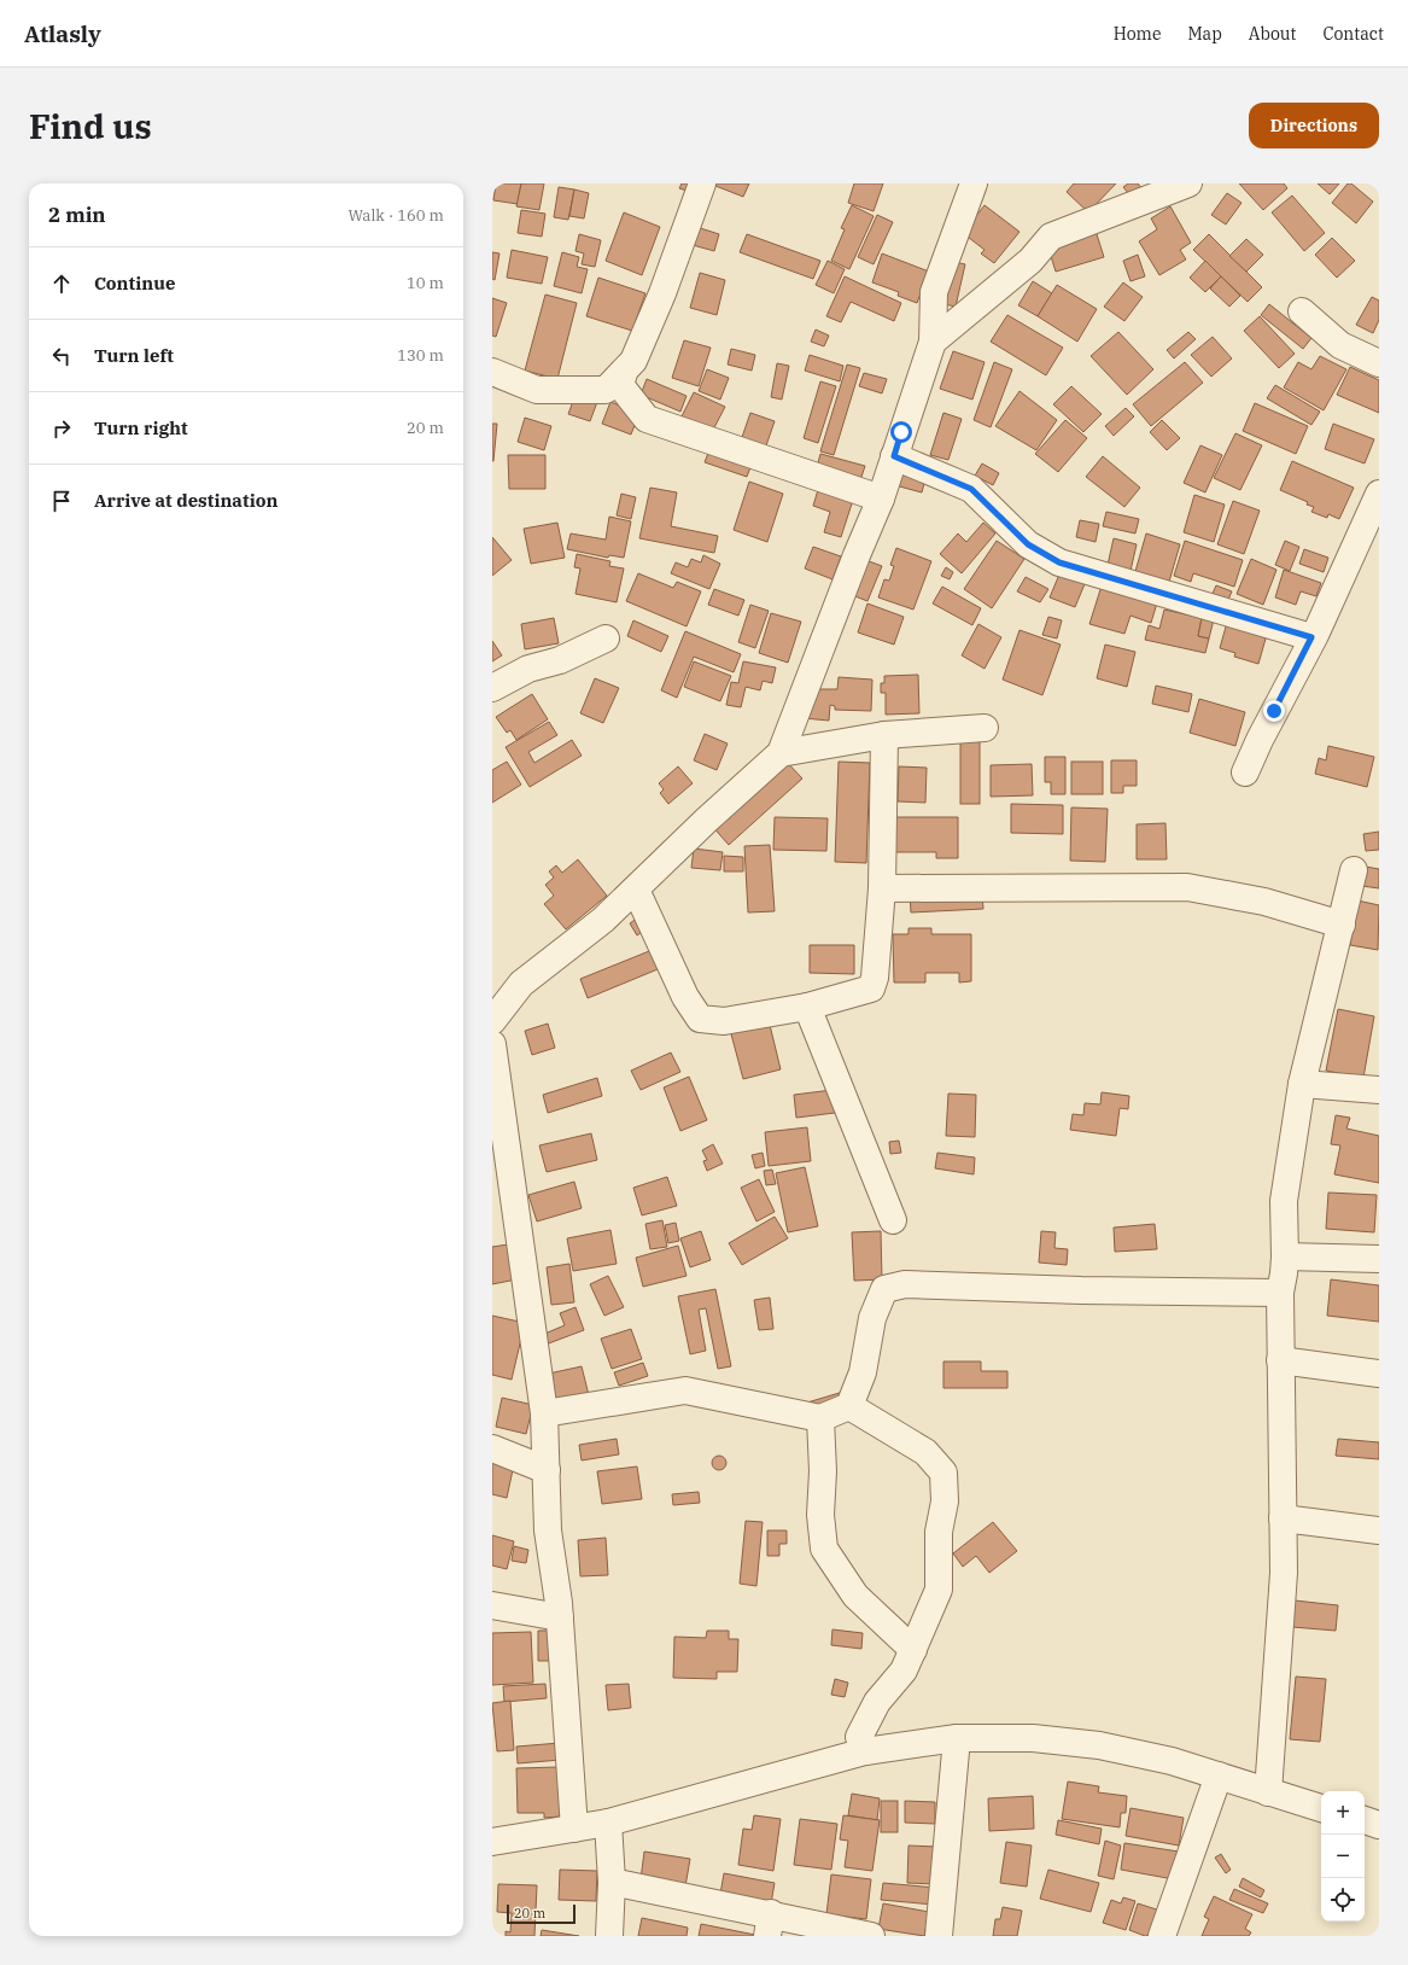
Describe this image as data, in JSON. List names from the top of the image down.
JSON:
{
  "scale_bar": "20 m",
  "page": {
    "header": "Atlasly",
    "nav": [
      "Home",
      "Map",
      "About",
      "Contact"
    ],
    "buttons": "Directions",
    "title": "Find us",
    "heading": ["2 min", "Walk · 160 m"],
    "list": [
      ["Continue", "10 m"],
      ["Turn left", "130 m"],
      ["Turn right", "20 m"],
      "Arrive at destination"
    ],
    "map_buttons": ["+", "−"],
    "scale": "20 m"
  }
}
